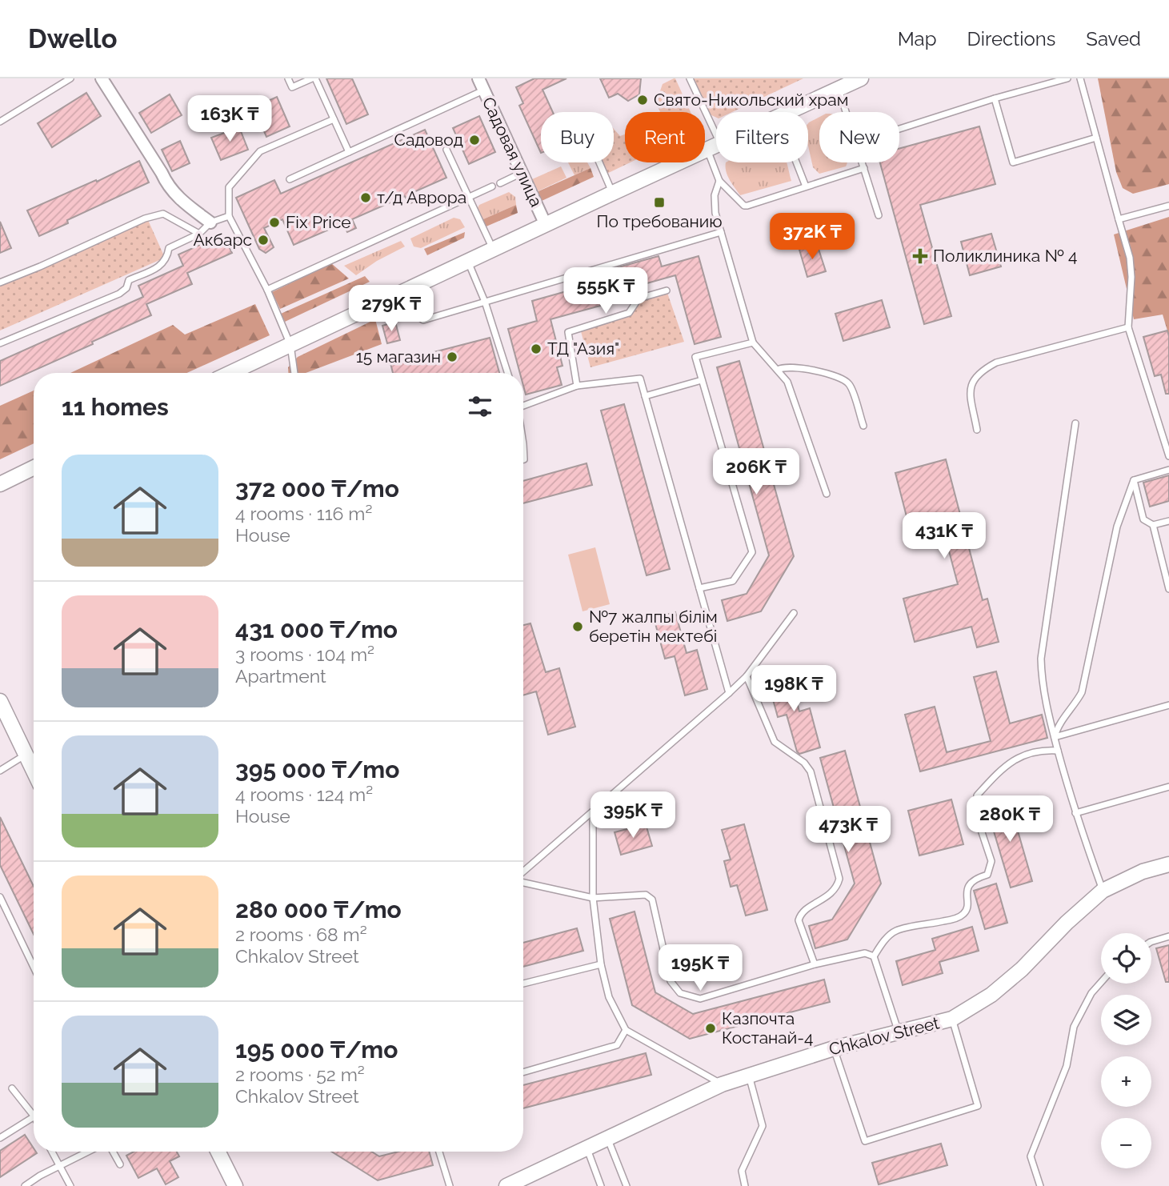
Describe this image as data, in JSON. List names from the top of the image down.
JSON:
{
  "streets": {
    "street": ["Садовая улица", "Chkalov Street"]
  },
  "places": {
    "other": [
      "Свято-Никольский храм",
      "Садовод",
      "т/д Аврора",
      "Fix Price",
      "Акбарс",
      "ТД \"Азия\"",
      "15 магазин",
      "№7 жалпы білім беретін мектебі",
      "Казпочта Костанай-4"
    ],
    "transit": ["По требованию"],
    "health": ["Поликлиника № 4"]
  },
  "page": {
    "header": "Dwello",
    "nav": ["Map", "Directions", "Saved"],
    "price": [
      "163K ₸",
      "372K ₸",
      "555K ₸",
      "279K ₸",
      "206K ₸",
      "431K ₸",
      "198K ₸",
      "395K ₸",
      "280K ₸",
      "473K ₸",
      "195K ₸"
    ],
    "chip": [
      "Buy",
      "Rent",
      "Filters",
      "New"
    ],
    "heading": "11 homes",
    "list": [
      {
        "name": "372 000 ₸/mo",
        "note": "4 rooms · 116 m² · House"
      },
      {
        "name": "431 000 ₸/mo",
        "note": "3 rooms · 104 m² · Apartment"
      },
      {
        "name": "395 000 ₸/mo",
        "note": "4 rooms · 124 m² · House"
      },
      {
        "name": "280 000 ₸/mo",
        "note": "2 rooms · 68 m² · Chkalov Street"
      },
      {
        "name": "195 000 ₸/mo",
        "note": "2 rooms · 52 m² · Chkalov Street"
      }
    ],
    "map_buttons": ["+", "−"]
  }
}
